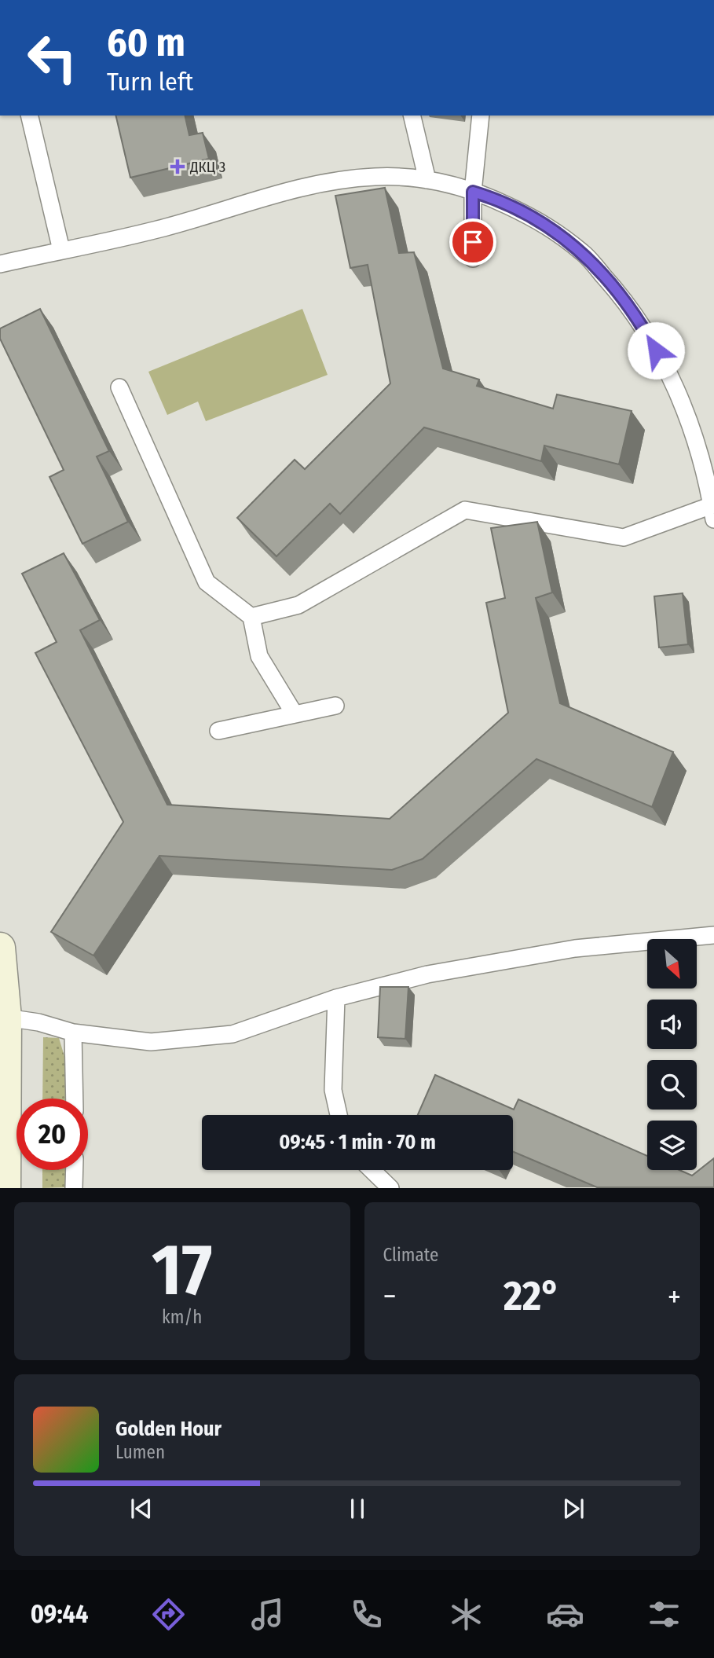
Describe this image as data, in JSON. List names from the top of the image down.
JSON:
{
  "places": {
    "health": ["ДКЦ 3"]
  },
  "north": "bottom right",
  "page": {
    "turn": ["60 m", "Turn left"],
    "limit": "20",
    "trip": "09:45 · 1 min · 70 m",
    "tile": [
      ["17", "km/h"],
      "Climate"
    ],
    "heat": ["−", "22°", "+"],
    "song": ["Golden Hour", "Lumen"],
    "tabs": "09:44"
  }
}
